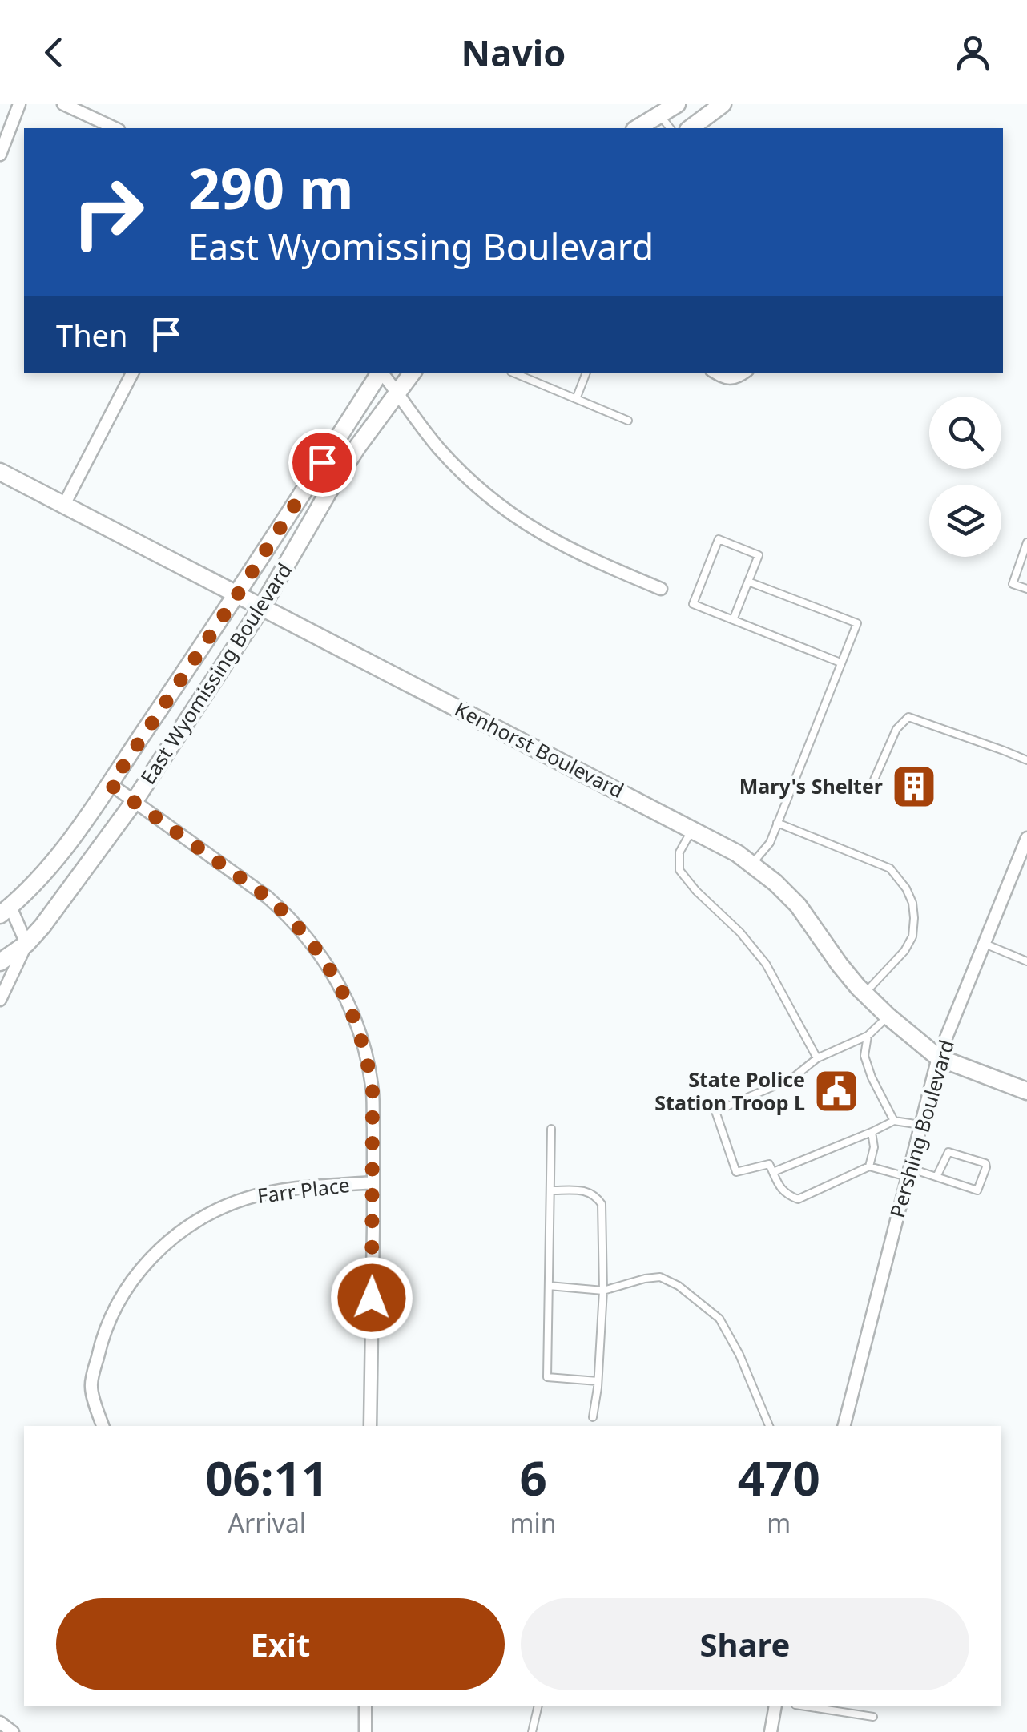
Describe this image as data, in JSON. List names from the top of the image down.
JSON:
{
  "streets": {
    "street": [
      "East Wyomissing Boulevard",
      "Kenhorst Boulevard",
      "Pershing Boulevard",
      "Farr Place"
    ]
  },
  "crossings": [
    ["East Wyomissing Boulevard", "Kenhorst Boulevard"],
    ["Kenhorst Boulevard", "Pershing Boulevard"]
  ],
  "places": {
    "building": ["Mary's Shelter"],
    "public building": ["State Police Station Troop L"]
  },
  "page": {
    "header": "Navio",
    "turn": ["290 m", "East Wyomissing Boulevard"],
    "then": "Then",
    "eta": [
      "06:11",
      "Arrival",
      "6",
      "min",
      "470",
      "m"
    ],
    "buttons": ["Exit", "Share"]
  }
}
